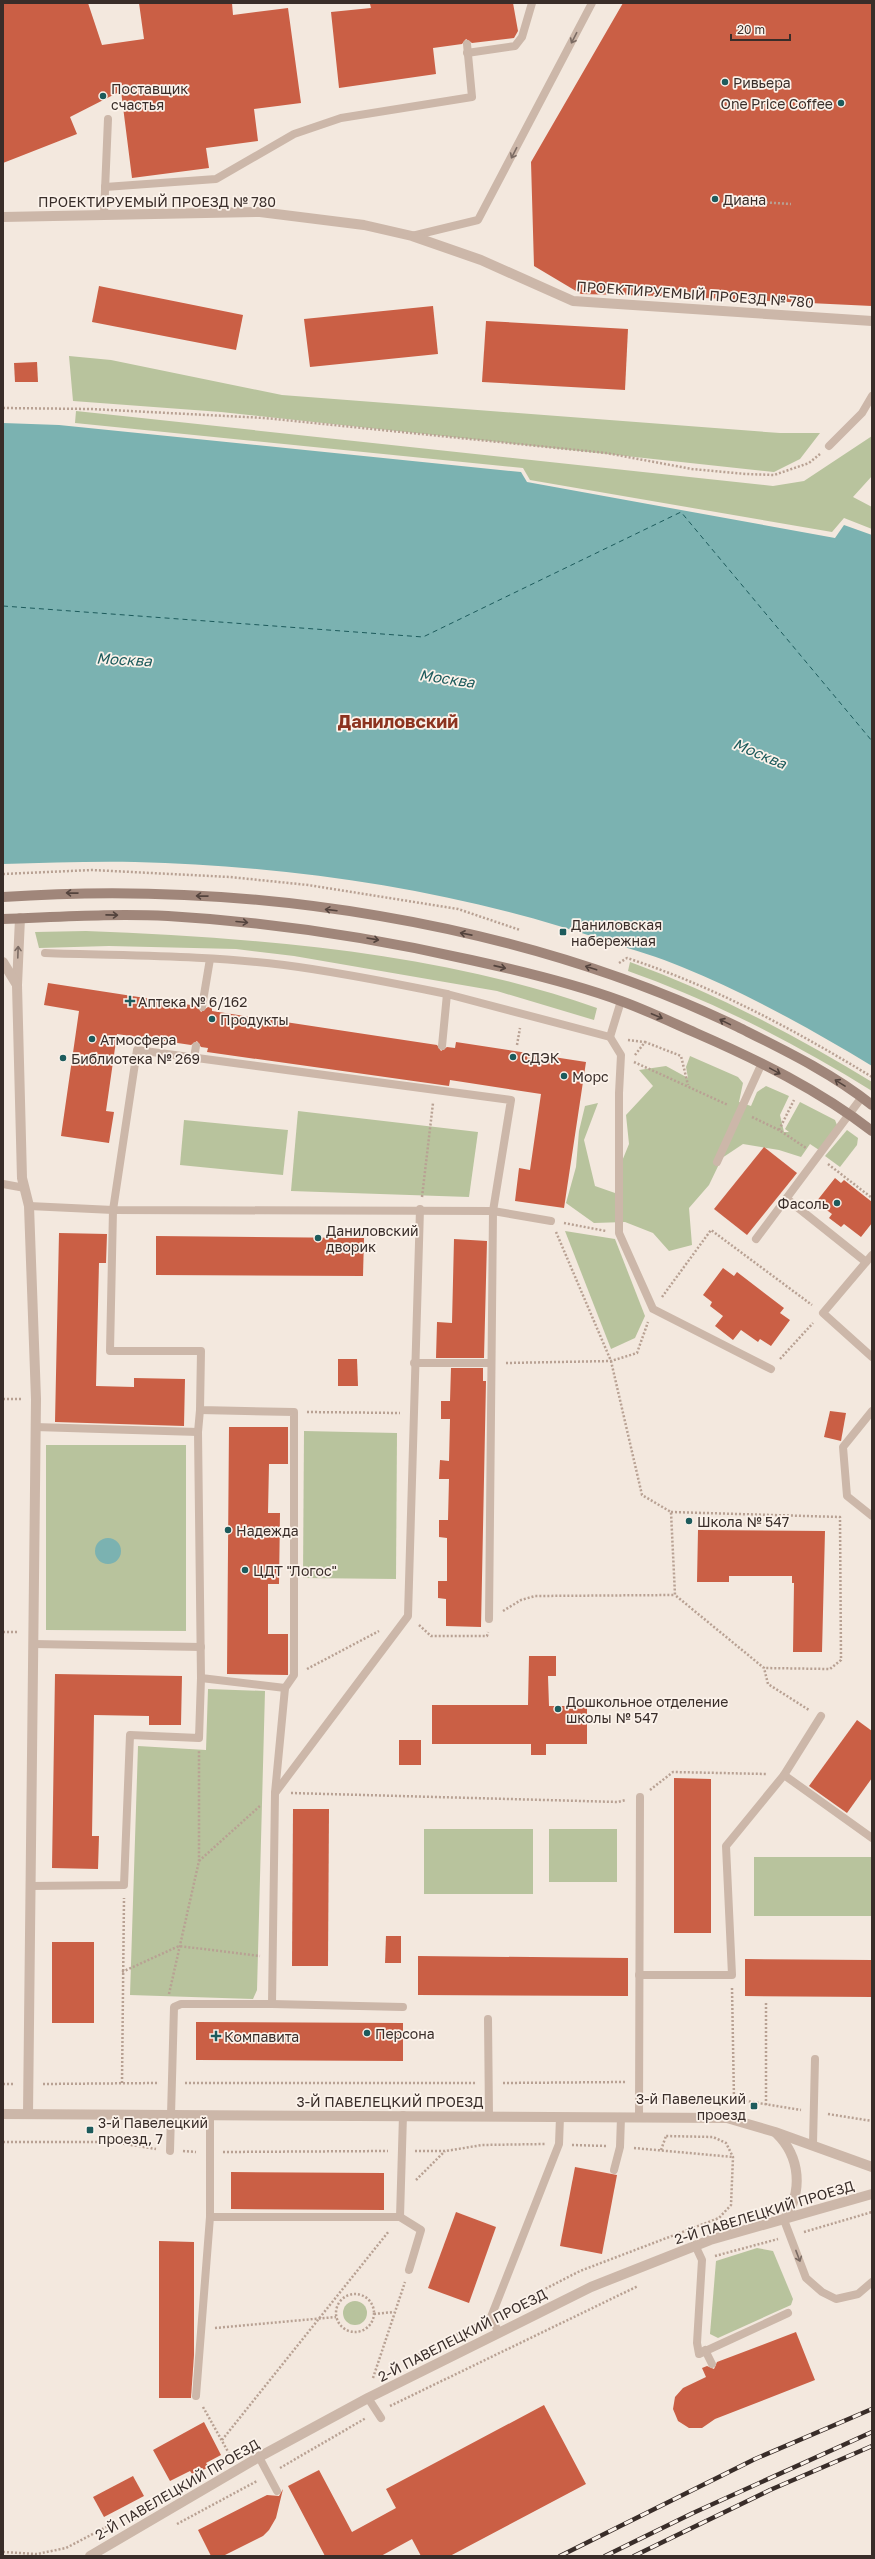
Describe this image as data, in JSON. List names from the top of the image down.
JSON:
{
  "streets": {
    "street": ["ПРОЕКТИРУЕМЫЙ ПРОЕЗД № 780", "3-Й ПАВЕЛЕЦКИЙ ПРОЕЗД", "2-Й ПАВЕЛЕЦКИЙ ПРОЕЗД"]
  },
  "districts": ["Даниловский"],
  "water": ["Москва"],
  "places": {
    "other": [
      "Ривьера",
      "Поставщик счастья",
      "One Price Coffee",
      "Диана",
      "Продукты",
      "Атмосфера",
      "СДЭК",
      "Библиотека № 269",
      "Морс",
      "Фасоль",
      "Даниловский дворик",
      "Школа № 547",
      "Надежда",
      "ЦДТ \"Логос\"",
      "Дошкольное отделение школы № 547",
      "Персона"
    ],
    "transit": ["Даниловская набережная", "3-й Павелецкий проезд", "3-й Павелецкий проезд, 7"],
    "health": ["Аптека № 6/162", "Компавита"]
  },
  "scale_bar": "20 m"
}
